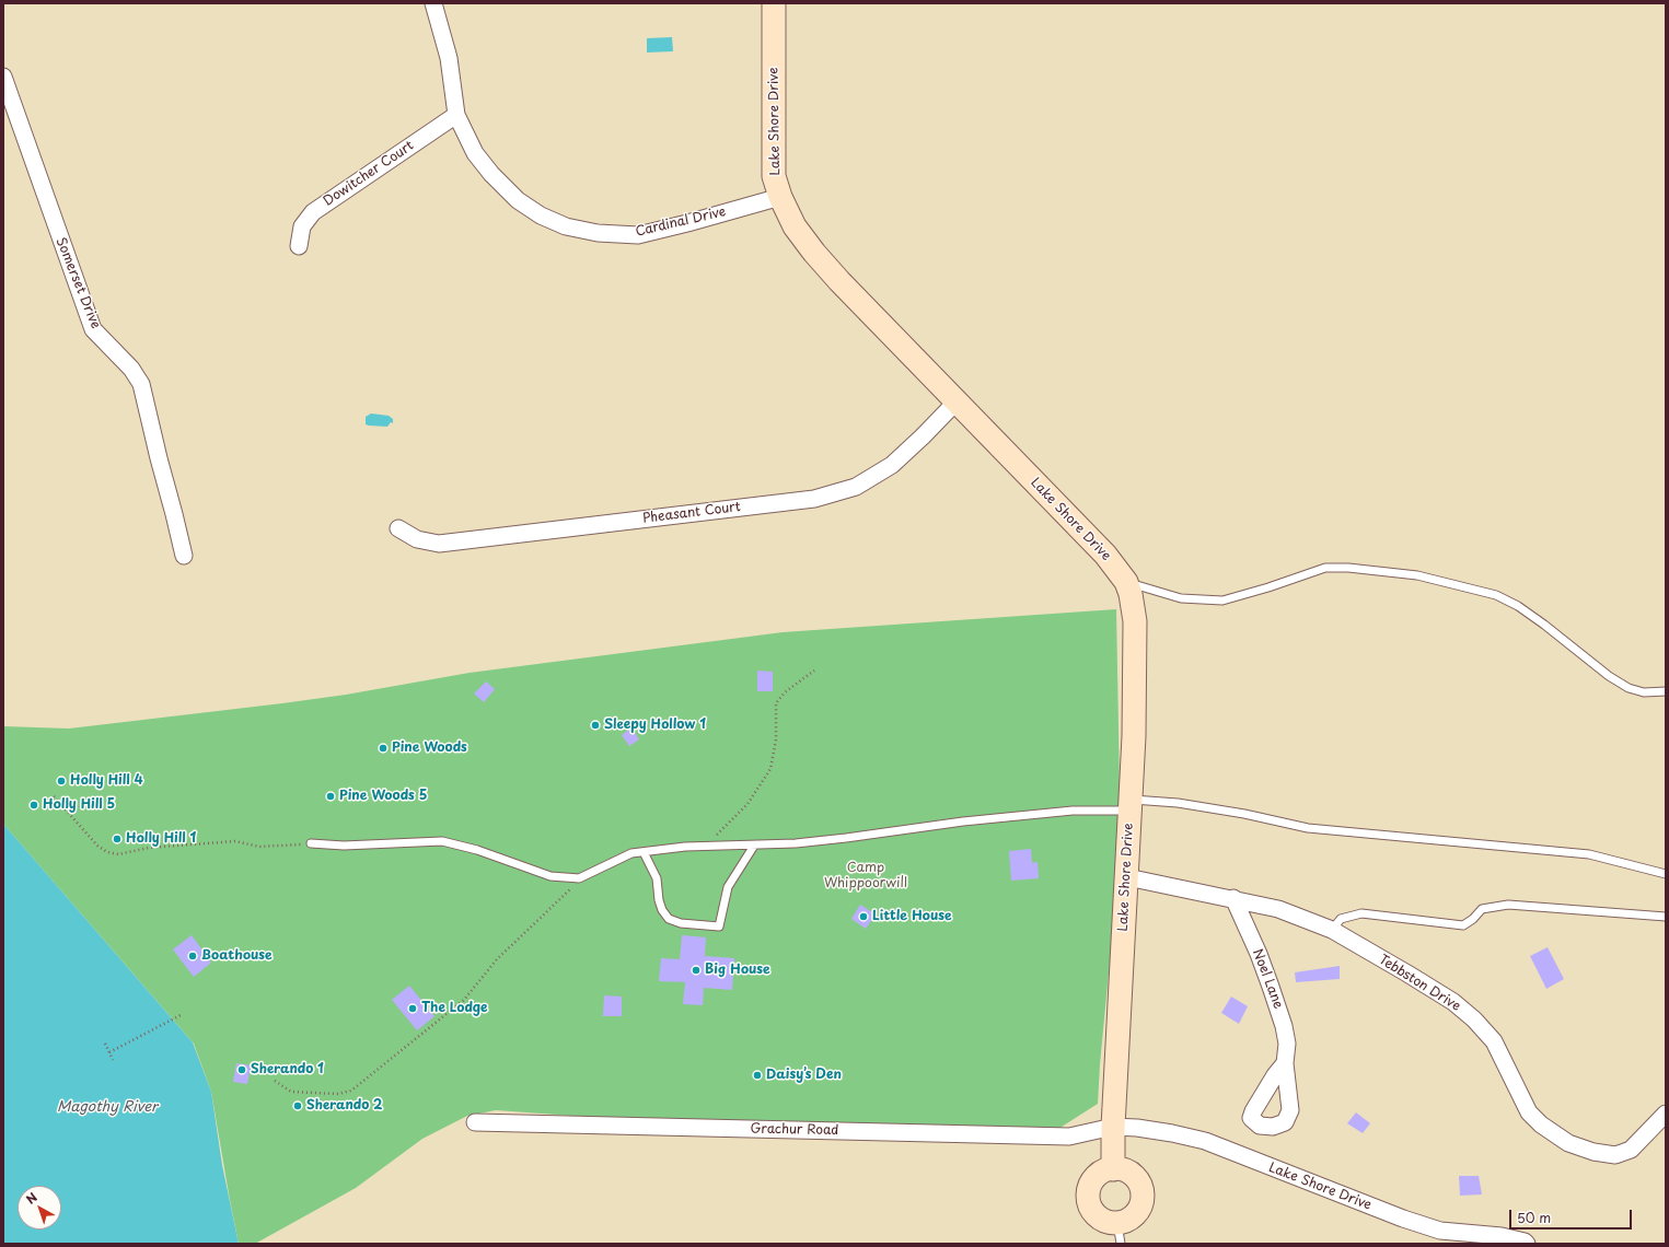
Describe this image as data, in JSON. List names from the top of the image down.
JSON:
{
  "streets": {
    "street": [
      "Lake Shore Drive",
      "Dowitcher Court",
      "Cardinal Drive",
      "Somerset Drive",
      "Pheasant Court",
      "Noel Lane",
      "Tebbston Drive",
      "Grachur Road"
    ]
  },
  "crossings": [
    ["Lake Shore Drive", "Cardinal Drive"],
    ["Lake Shore Drive", "Pheasant Court"],
    ["Lake Shore Drive", "Tebbston Drive"],
    ["Lake Shore Drive", "Grachur Road"],
    ["Dowitcher Court", "Cardinal Drive"],
    ["Noel Lane", "Tebbston Drive"]
  ],
  "water": ["Magothy River"],
  "parks": ["Camp Whippoorwill"],
  "places": [
    "Sleepy Hollow 1",
    "Pine Woods",
    "Holly Hill 4",
    "Pine Woods 5",
    "Holly Hill 5",
    "Holly Hill 1",
    "Little House",
    "Boathouse",
    "Big House",
    "The Lodge",
    "Sherando 1",
    "Daisy’s Den",
    "Sherando 2"
  ],
  "scale_bar": "50 m",
  "north": "top left"
}
